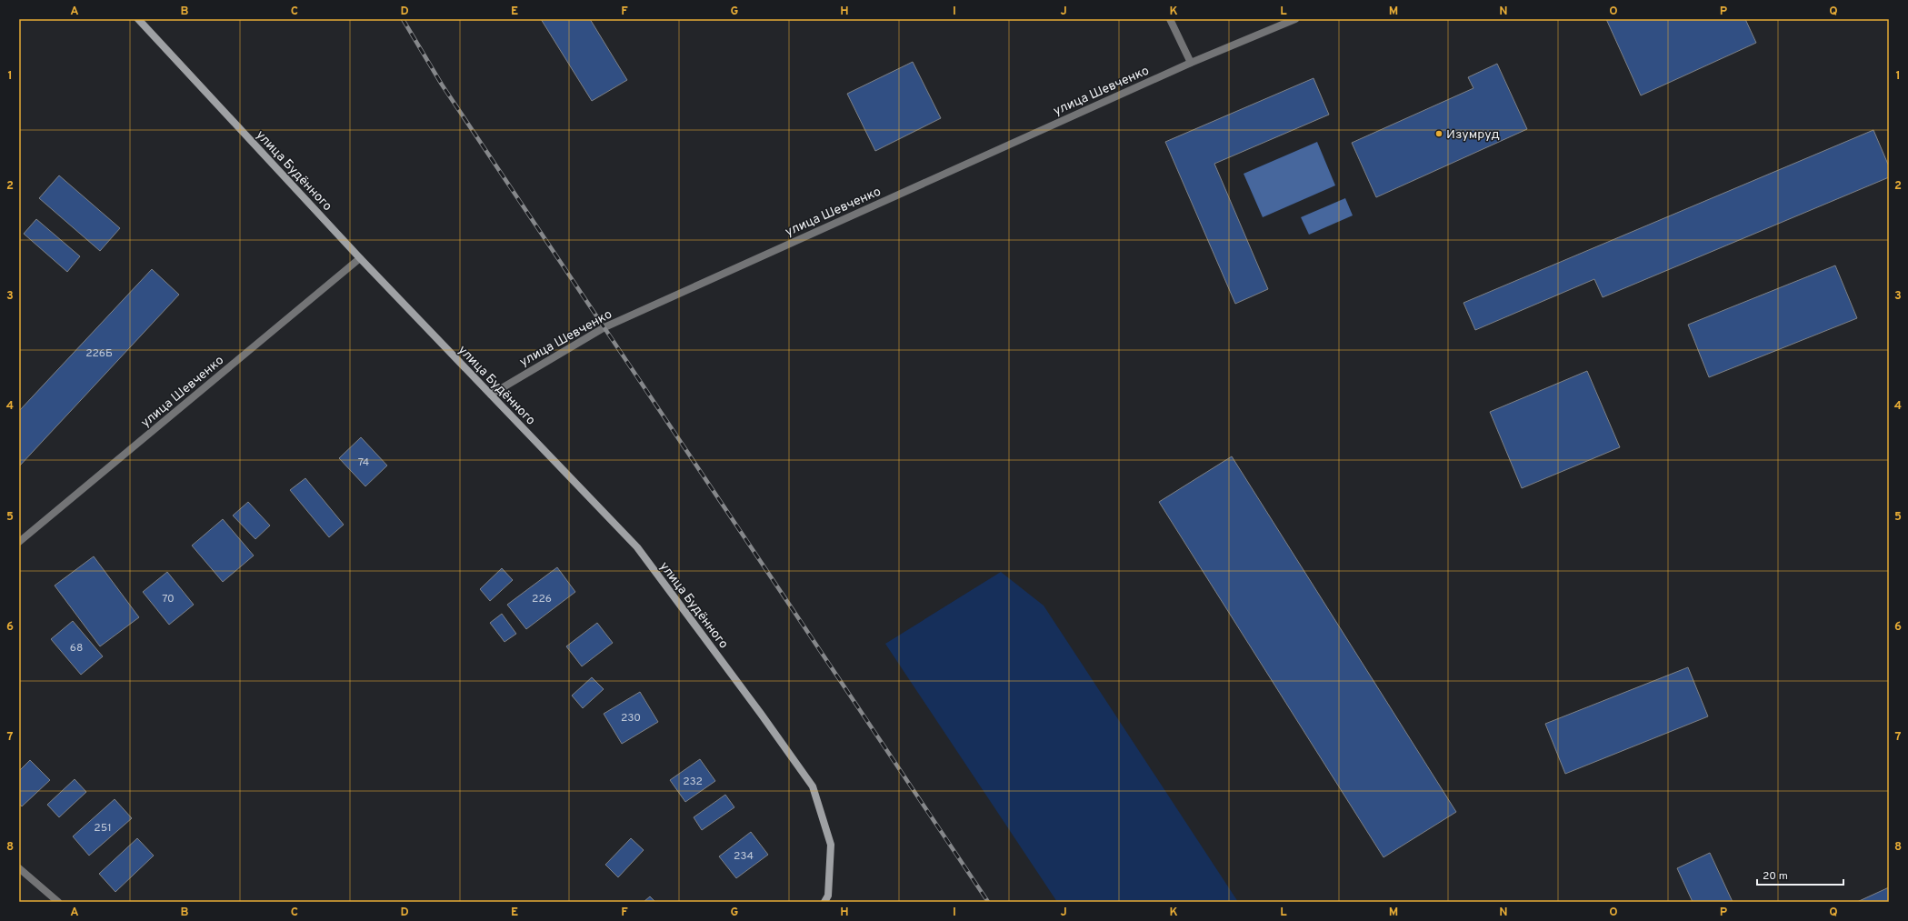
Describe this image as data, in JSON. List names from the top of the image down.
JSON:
{
  "streets": {
    "street": ["улица Шевченко", "улица Будённого"]
  },
  "crossings": [
    ["улица Шевченко", "улица Будённого"]
  ],
  "places": ["Изумруд"],
  "house_numbers": [
    "226Б",
    "74",
    "70",
    "226",
    "68",
    "230",
    "232",
    "251",
    "234"
  ],
  "scale_bar": "20 m",
  "grid": {
    "columns": [
      "A",
      "B",
      "C",
      "D",
      "E",
      "F",
      "G",
      "H",
      "I",
      "J",
      "K",
      "L",
      "M",
      "N",
      "O",
      "P",
      "Q"
    ],
    "rows": [
      "1",
      "2",
      "3",
      "4",
      "5",
      "6",
      "7",
      "8"
    ]
  }
}
